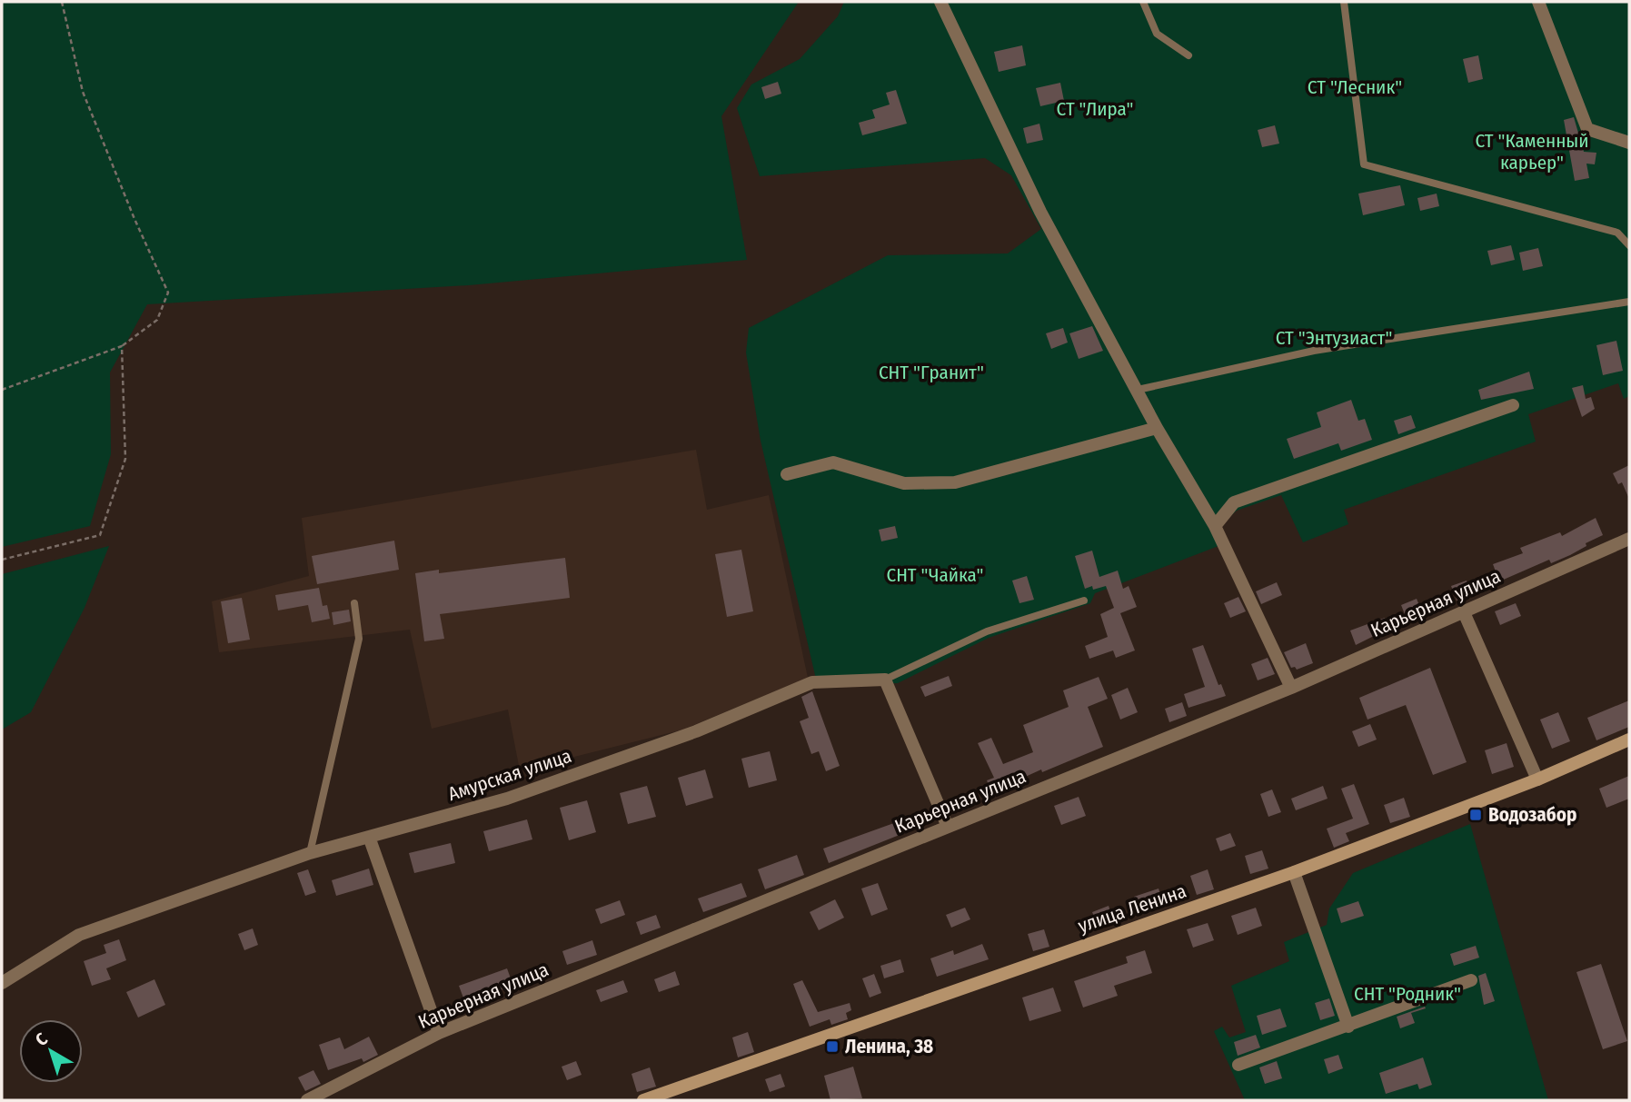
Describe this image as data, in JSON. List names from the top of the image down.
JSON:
{
  "streets": {
    "street": ["Карьерная улица", "Амурская улица", "улица Ленина"]
  },
  "parks": [
    "СТ \"Лесник\"",
    "СТ \"Лира\"",
    "СТ \"Каменный карьер\"",
    "СТ \"Энтузиаст\"",
    "СНТ \"Гранит\"",
    "СНТ \"Чайка\"",
    "СНТ \"Родник\""
  ],
  "places": {
    "transit": ["Водозабор", "Ленина, 38"]
  },
  "north": "top left"
}
